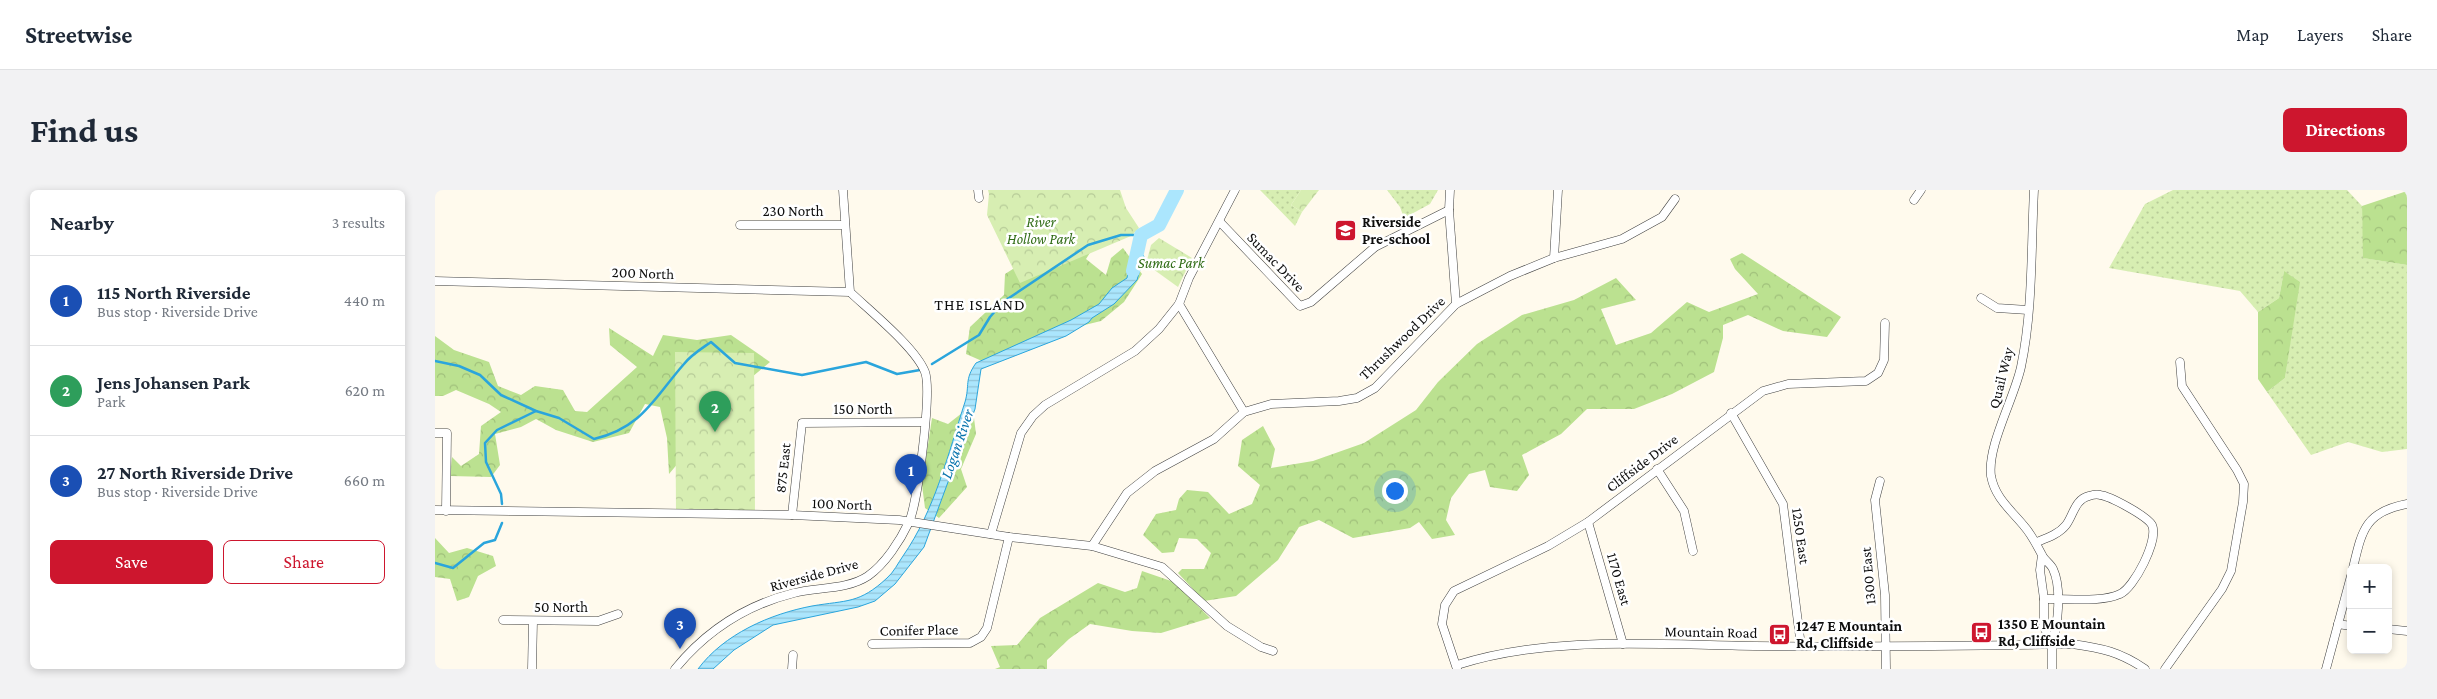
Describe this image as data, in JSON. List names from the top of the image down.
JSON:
{
  "streets": {
    "street": [
      "230 North",
      "Sumac Drive",
      "200 North",
      "Thrushwood Drive",
      "Quail Way",
      "150 North",
      "Cliffside Drive",
      "875 East",
      "100 North",
      "1250 East",
      "Riverside Drive",
      "1300 East",
      "1170 East",
      "50 North",
      "Conifer Place",
      "Mountain Road"
    ]
  },
  "crossings": [
    ["200 North", "Riverside Drive"],
    ["Thrushwood Drive", "100 North"],
    ["Quail Way", "Mountain Road"],
    ["150 North", "875 East"],
    ["150 North", "Riverside Drive"],
    ["Cliffside Drive", "1250 East"],
    ["Cliffside Drive", "1170 East"],
    ["Cliffside Drive", "Mountain Road"],
    ["875 East", "100 North"],
    ["100 North", "Riverside Drive"],
    ["100 North", "Conifer Place"],
    ["1250 East", "Mountain Road"],
    ["1300 East", "Mountain Road"],
    ["1170 East", "Mountain Road"]
  ],
  "districts": ["THE ISLAND"],
  "water": ["Logan River"],
  "parks": ["River Hollow Park", "Sumac Park"],
  "places": {
    "school or university": ["Riverside Pre-school"],
    "bus stop": ["1350 E Mountain Rd, Cliffside", "1247 E Mountain Rd, Cliffside"]
  },
  "page": {
    "header": "Streetwise",
    "nav": ["Map", "Layers", "Share"],
    "buttons": [
      "Directions",
      ["Save", "Share"]
    ],
    "title": "Find us",
    "heading": ["Nearby", "3 results"],
    "list": [
      {
        "mark": "1",
        "name": "115 North Riverside",
        "note": "Bus stop · Riverside Drive",
        "value": "440 m"
      },
      {
        "mark": "2",
        "name": "Jens Johansen Park",
        "note": "Park",
        "value": "620 m"
      },
      {
        "mark": "3",
        "name": "27 North Riverside Drive",
        "note": "Bus stop · Riverside Drive",
        "value": "660 m"
      }
    ],
    "pins": ["2", "1", "3"],
    "map_buttons": ["+", "−"]
  }
}
